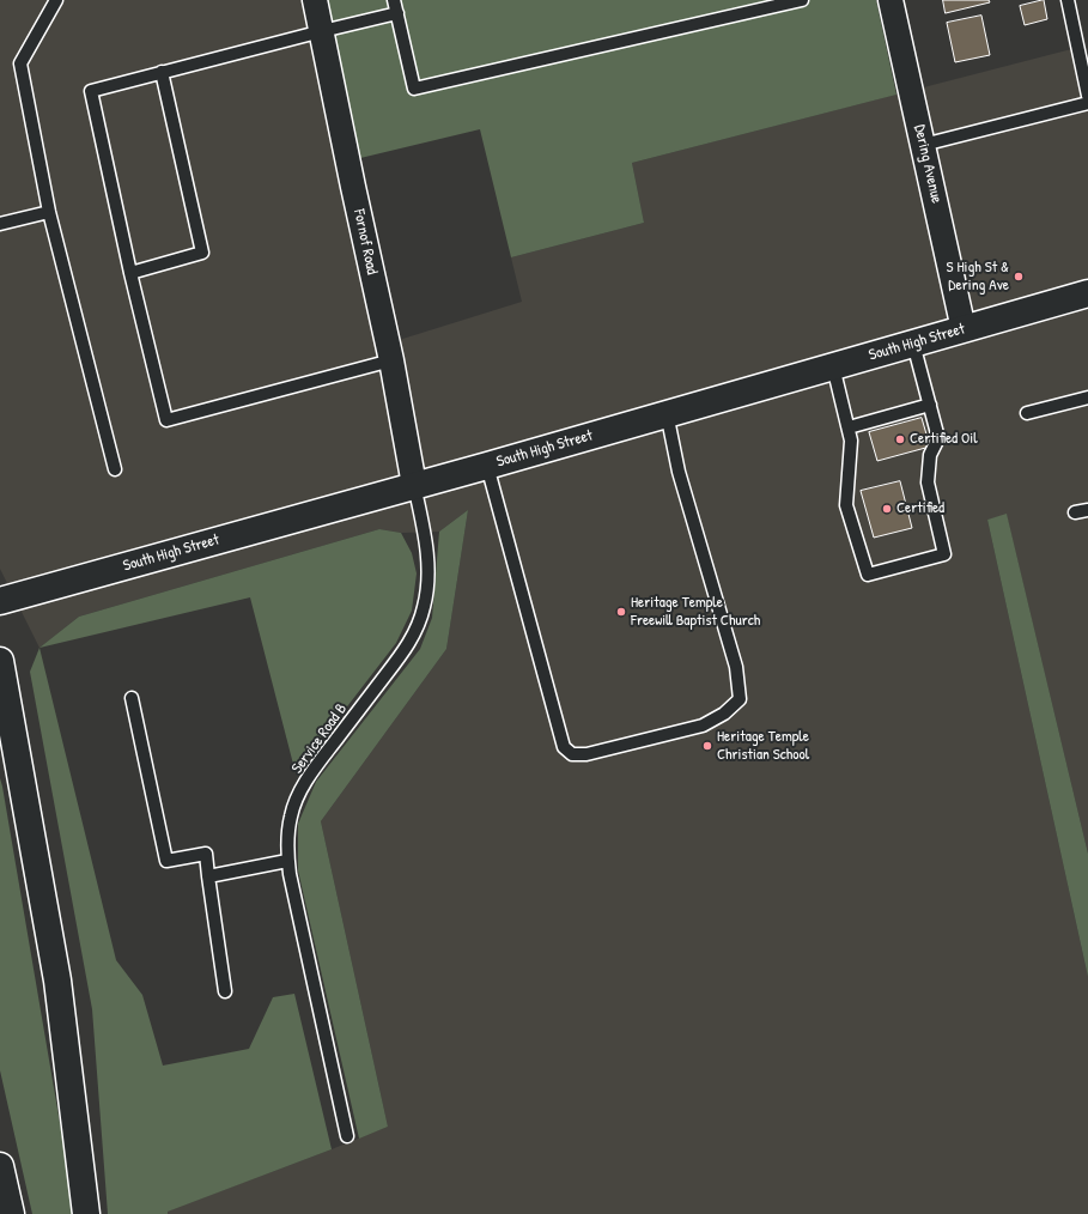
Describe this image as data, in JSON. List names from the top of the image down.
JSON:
{
  "streets": {
    "main road": ["South High Street"],
    "street": ["Dering Avenue", "Fornof Road"],
    "lane": ["Service Road B"]
  },
  "crossings": [
    ["Dering Avenue", "South High Street"],
    ["Fornof Road", "South High Street"],
    ["Fornof Road", "Service Road B"],
    ["South High Street", "Service Road B"]
  ],
  "places": [
    "S High St & Dering Ave",
    "Certified Oil",
    "Certified",
    "Heritage Temple Freewill Baptist Church",
    "Heritage Temple Christian School"
  ]
}
